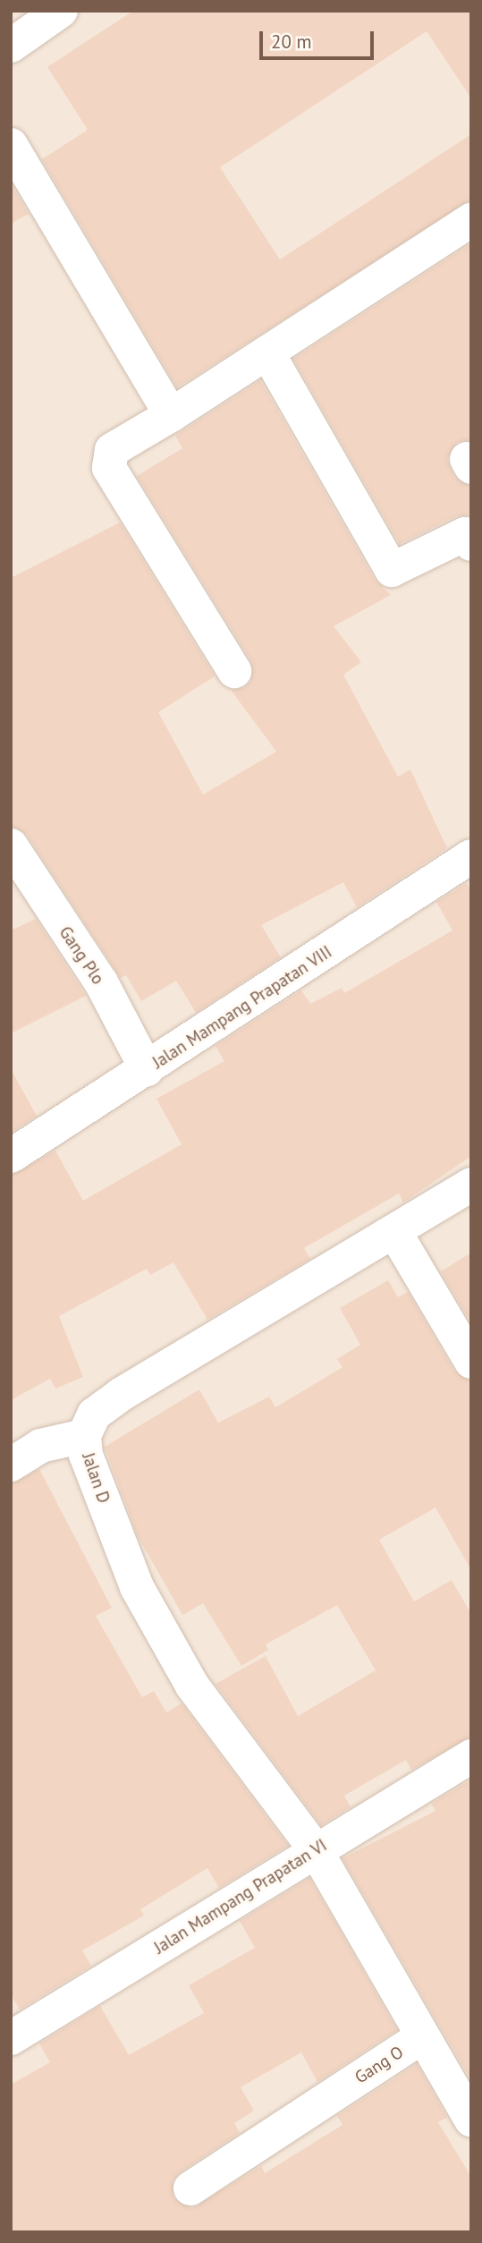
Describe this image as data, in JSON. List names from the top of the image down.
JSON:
{
  "streets": {
    "street": [
      "Gang Plo",
      "Jalan Mampang Prapatan VIII",
      "Jalan D",
      "Jalan Mampang Prapatan VI",
      "Gang O"
    ]
  },
  "crossings": [
    ["Gang Plo", "Jalan Mampang Prapatan VIII"],
    ["Jalan D", "Jalan Mampang Prapatan VI"],
    ["Jalan D", "Gang O"],
    ["Jalan Mampang Prapatan VI", "Gang O"]
  ],
  "scale_bar": "20 m"
}
